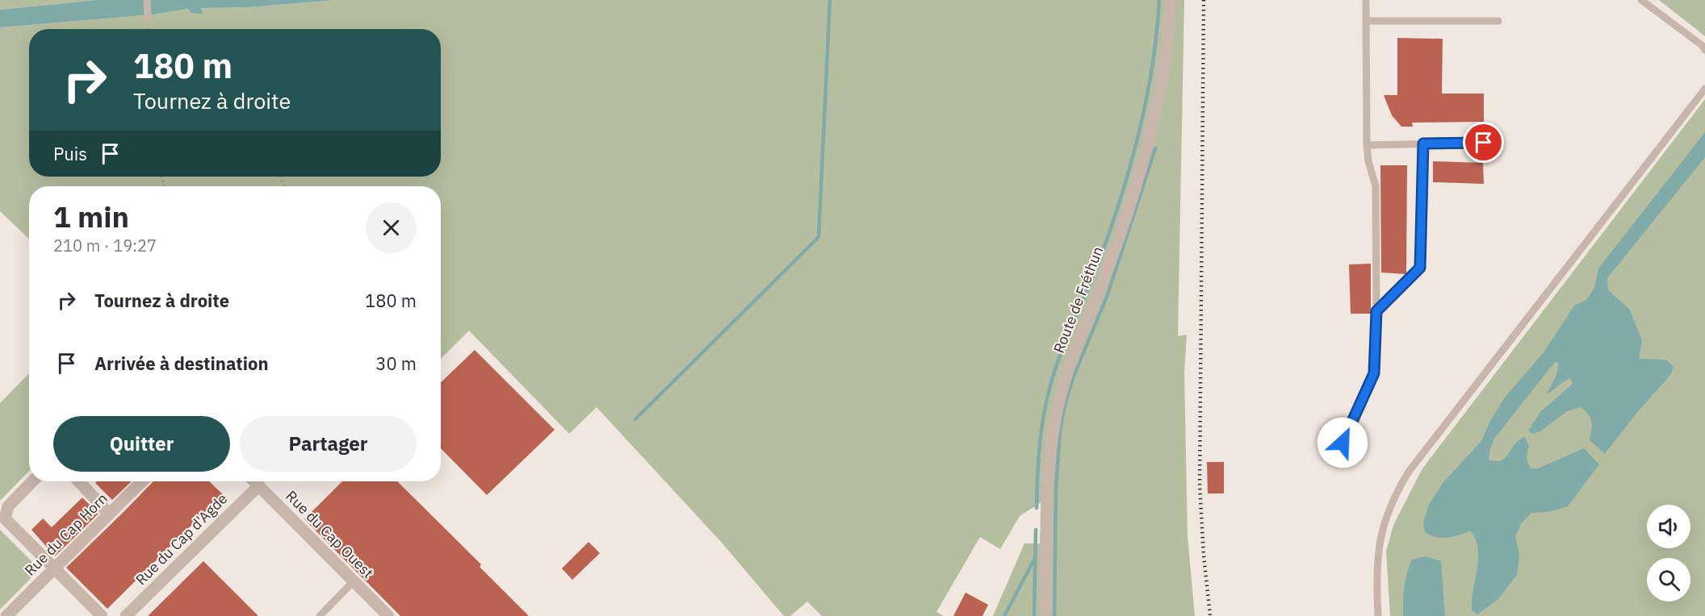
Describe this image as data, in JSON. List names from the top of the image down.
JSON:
{
  "streets": {
    "street": [
      "Route de Fréthun",
      "Rue du Cap Horn",
      "Rue du Cap Ouest",
      "Rue du Cap d'Agde"
    ]
  },
  "crossings": [
    ["Rue du Cap Ouest", "Rue du Cap d'Agde"]
  ],
  "page": {
    "turn": ["180 m", "Tournez à droite"],
    "then": "Puis",
    "heading": ["1 min", "210 m · 19:27"],
    "list": [
      {
        "name": "Tournez à droite",
        "value": "180 m"
      },
      {
        "name": "Arrivée à destination",
        "value": "30 m"
      }
    ],
    "buttons": ["Quitter", "Partager"]
  }
}
